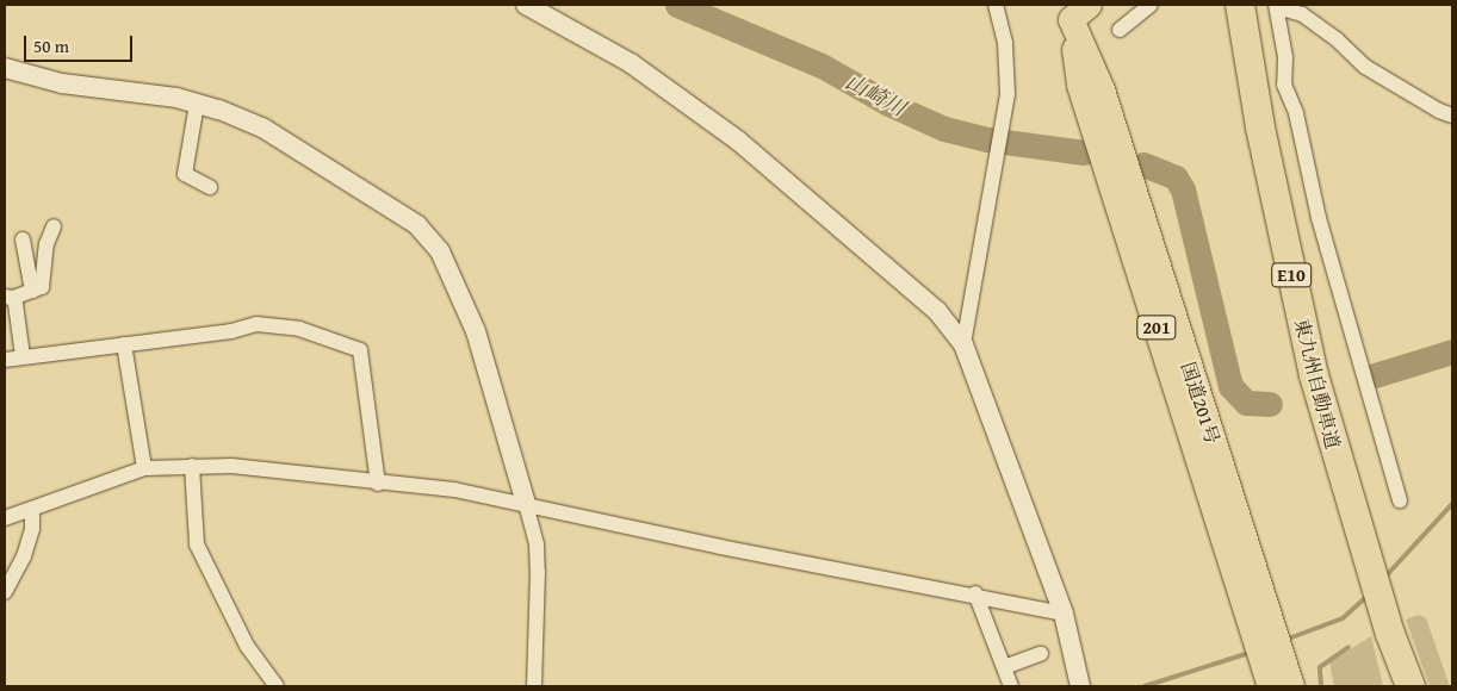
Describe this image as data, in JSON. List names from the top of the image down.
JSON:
{
  "streets": {
    "highway": [
      "E10",
      "201",
      "東九州自動車道",
      "国道201号"
    ]
  },
  "water": ["山崎川"],
  "scale_bar": "50 m"
}
